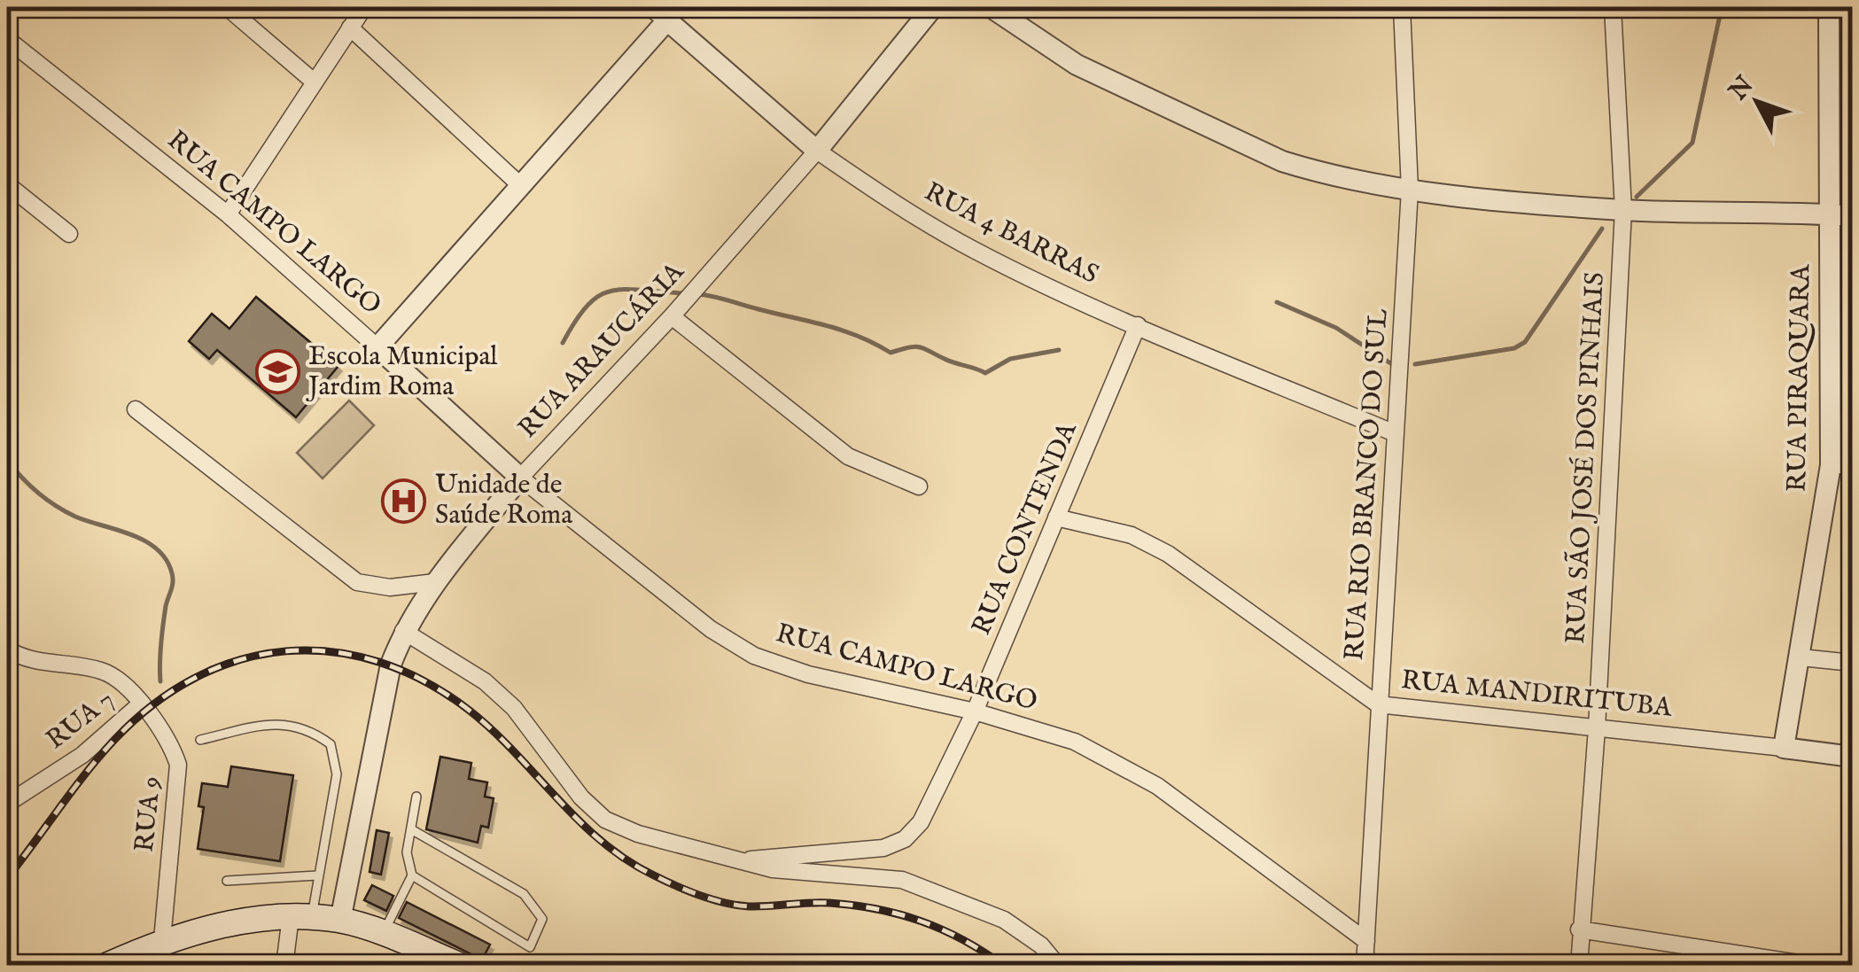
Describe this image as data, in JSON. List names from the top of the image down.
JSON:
{
  "streets": {
    "street": [
      "RUA CAMPO LARGO",
      "RUA 4 BARRAS",
      "RUA ARAUCÁRIA",
      "RUA PIRAQUARA",
      "RUA SÃO JOSÉ DOS PINHAIS",
      "RUA RIO BRANCO DO SUL",
      "RUA CONTENDA",
      "RUA MANDIRITUBA",
      "RUA 7",
      "RUA 9"
    ]
  },
  "crossings": [
    ["RUA CAMPO LARGO", "RUA ARAUCÁRIA"],
    ["RUA CAMPO LARGO", "RUA RIO BRANCO DO SUL"],
    ["RUA CAMPO LARGO", "RUA CONTENDA"],
    ["RUA 4 BARRAS", "RUA ARAUCÁRIA"],
    ["RUA 4 BARRAS", "RUA RIO BRANCO DO SUL"],
    ["RUA 4 BARRAS", "RUA CONTENDA"],
    ["RUA PIRAQUARA", "RUA MANDIRITUBA"],
    ["RUA SÃO JOSÉ DOS PINHAIS", "RUA MANDIRITUBA"],
    ["RUA RIO BRANCO DO SUL", "RUA MANDIRITUBA"],
    ["RUA CONTENDA", "RUA MANDIRITUBA"],
    ["RUA 7", "RUA 9"]
  ],
  "places": {
    "school or university": ["Escola Municipal Jardim Roma"],
    "hospital": ["Unidade de Saúde Roma"]
  },
  "north": "top left"
}
